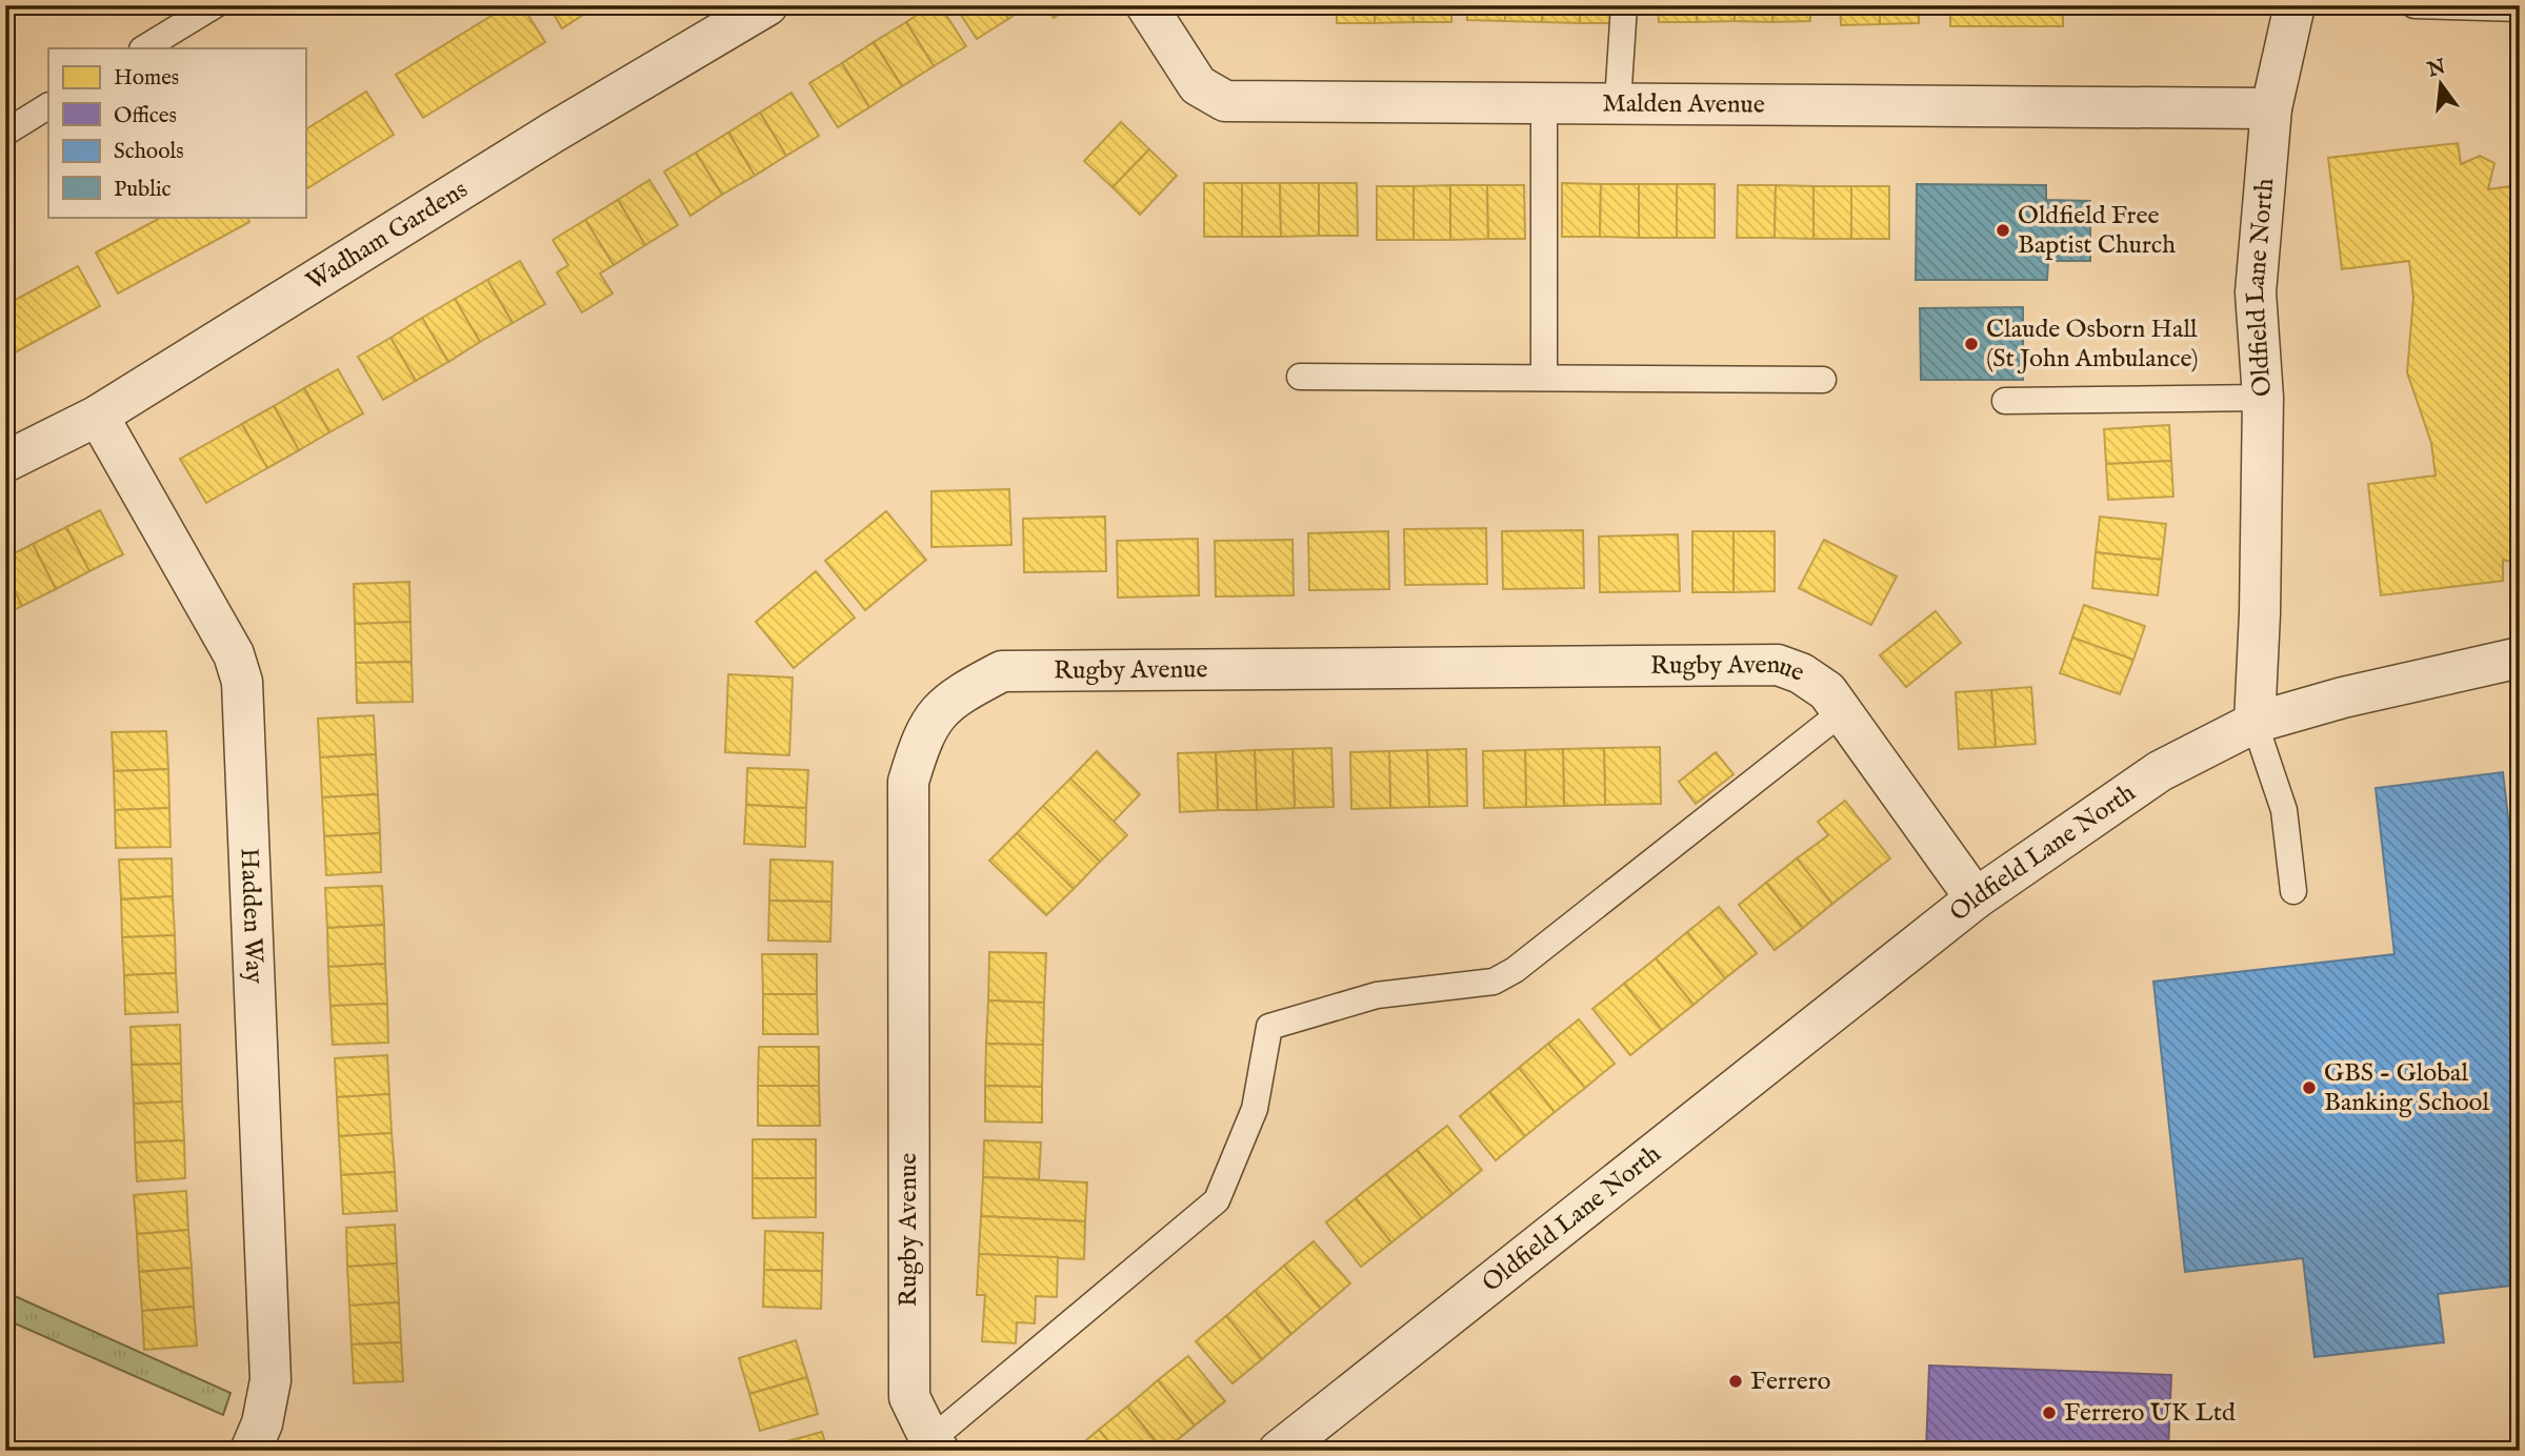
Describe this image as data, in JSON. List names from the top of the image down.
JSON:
{
  "streets": {
    "street": [
      "Malden Avenue",
      "Wadham Gardens",
      "Oldfield Lane North",
      "Rugby Avenue",
      "Hadden Way"
    ]
  },
  "crossings": [
    ["Malden Avenue", "Oldfield Lane North"],
    ["Wadham Gardens", "Hadden Way"],
    ["Oldfield Lane North", "Rugby Avenue"]
  ],
  "places": [
    "Oldfield Free Baptist Church",
    "Claude Osborn Hall (St John Ambulance)",
    "GBS - Global Banking School",
    "Ferrero",
    "Ferrero UK Ltd"
  ],
  "legend": [
    "Homes",
    "Offices",
    "Schools",
    "Public"
  ],
  "north": "top"
}
